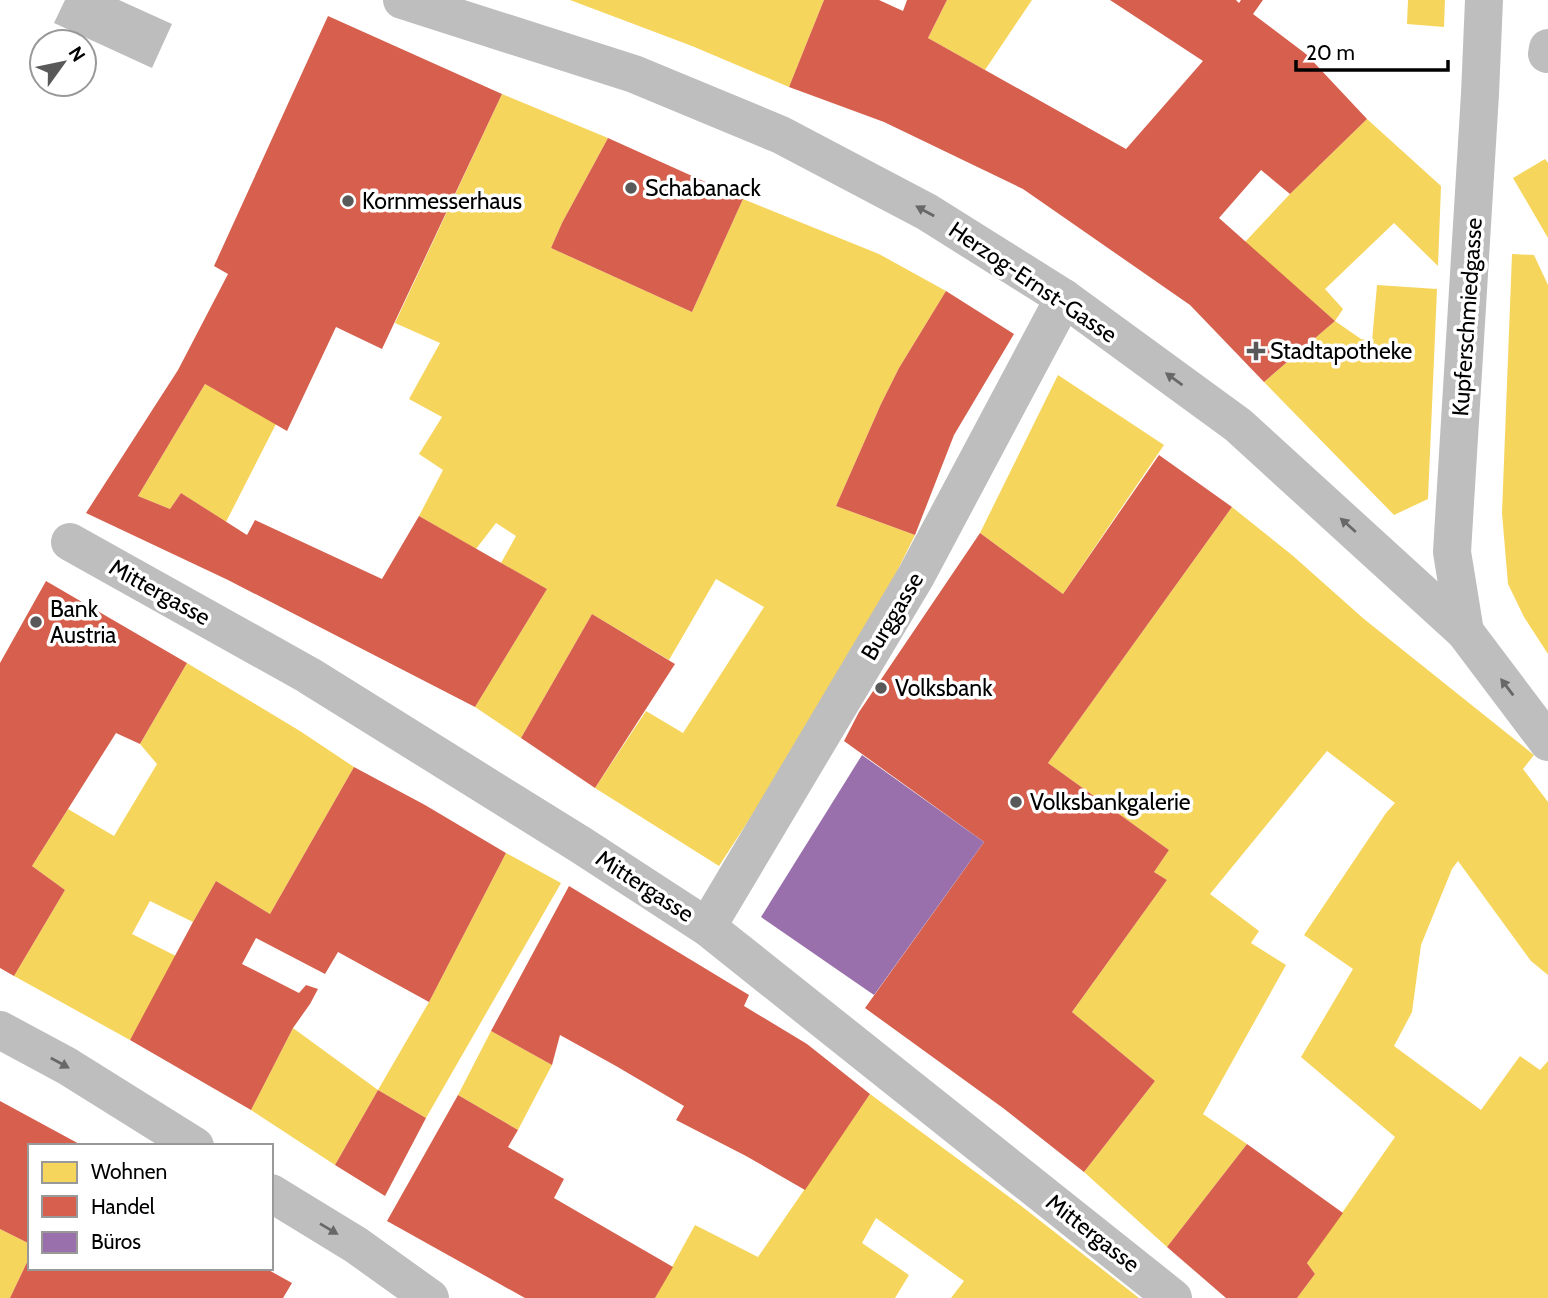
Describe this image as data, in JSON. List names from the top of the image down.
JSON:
{
  "streets": {
    "street": [
      "Herzog-Ernst-Gasse",
      "Kupferschmiedgasse",
      "Mittergasse",
      "Burggasse"
    ]
  },
  "crossings": [
    ["Herzog-Ernst-Gasse", "Kupferschmiedgasse"],
    ["Herzog-Ernst-Gasse", "Burggasse"],
    ["Mittergasse", "Burggasse"]
  ],
  "one_way": ["Herzog-Ernst-Gasse"],
  "places": {
    "other": [
      "Schabanack",
      "Kornmesserhaus",
      "Bank Austria",
      "Volksbank",
      "Volksbankgalerie"
    ],
    "health": ["Stadtapotheke"]
  },
  "legend": ["Wohnen", "Handel", "Büros"],
  "scale_bar": "20 m",
  "north": "top right"
}
